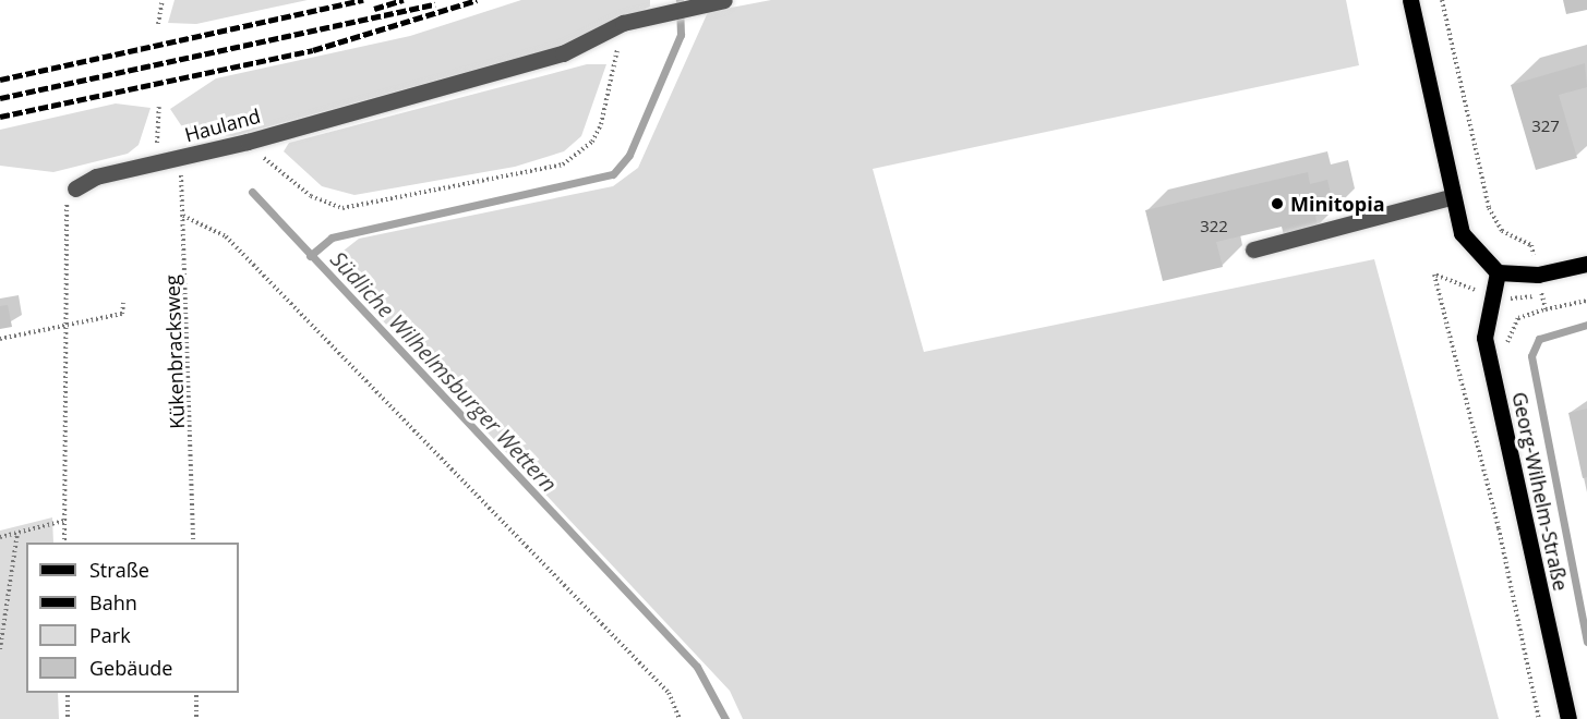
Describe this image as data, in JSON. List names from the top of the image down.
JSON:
{
  "streets": {
    "main road": ["Georg-Wilhelm-Straße"],
    "lane": ["Hauland"],
    "path": ["Kükenbracksweg"]
  },
  "crossings": [
    ["Hauland", "Kükenbracksweg"]
  ],
  "water": ["Südliche Wilhelmsburger Wettern"],
  "places": ["Minitopia"],
  "house_numbers": ["327", "322"],
  "legend": [
    "Straße",
    "Bahn",
    "Park",
    "Gebäude"
  ]
}
